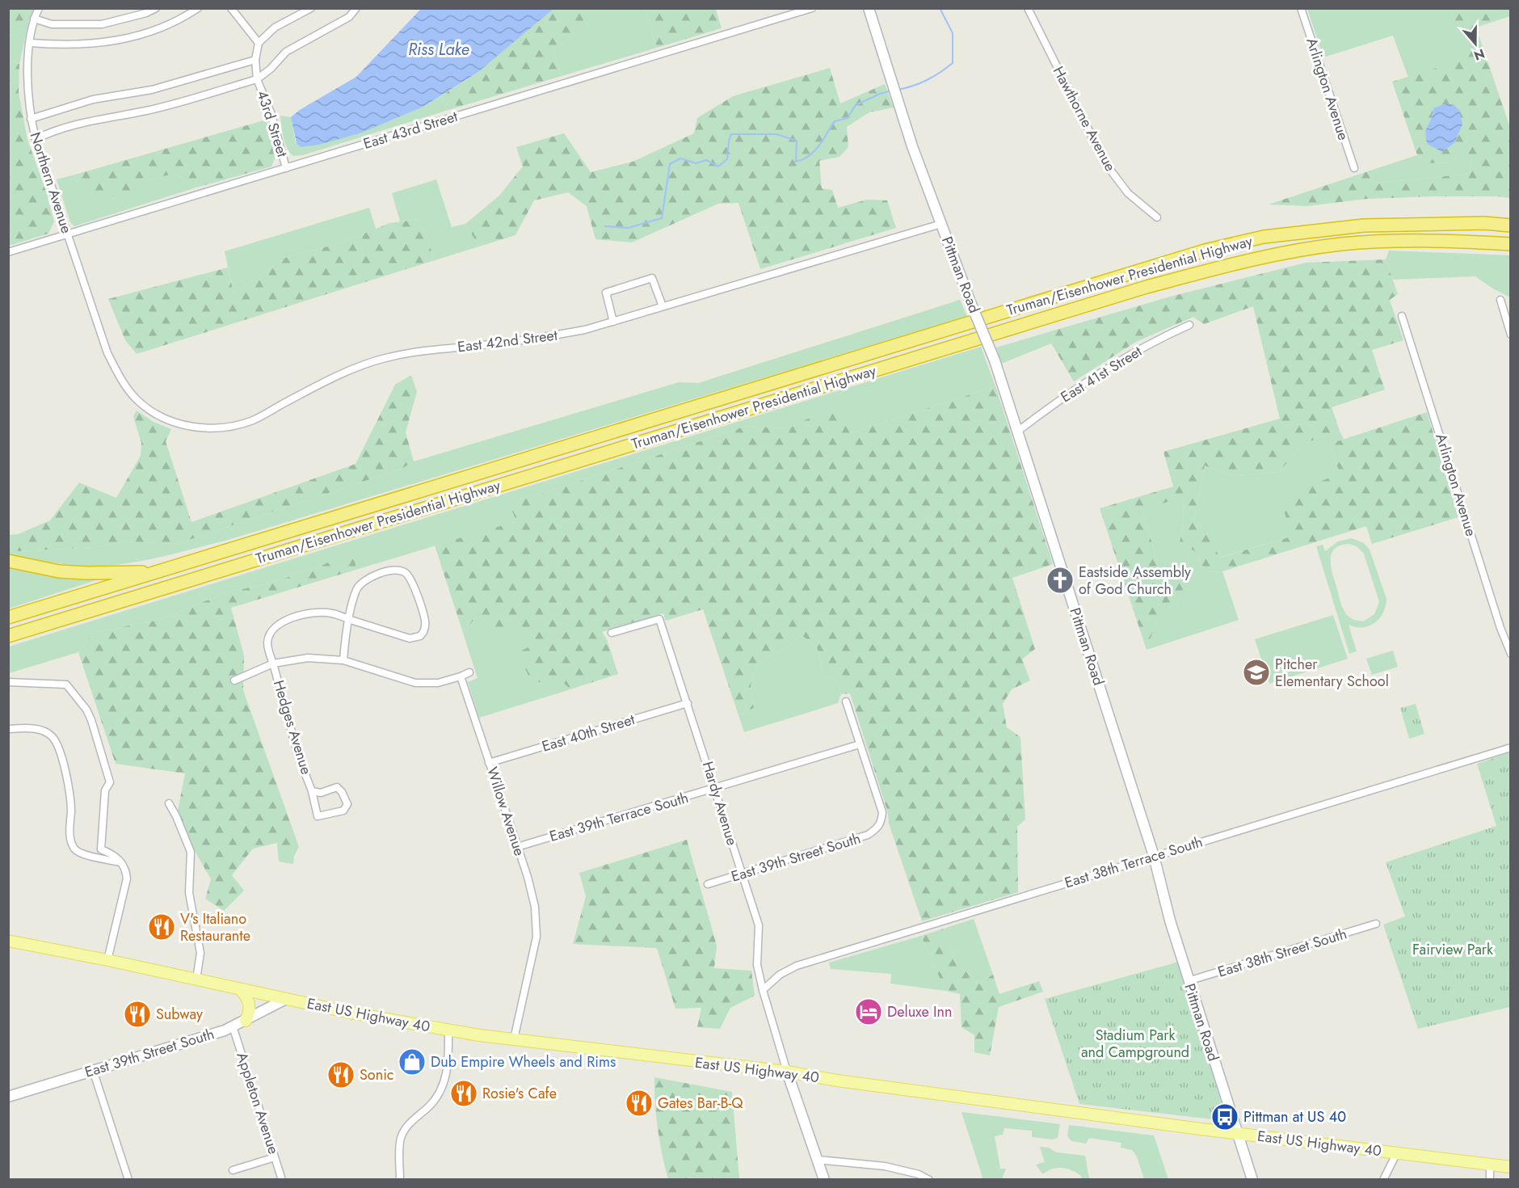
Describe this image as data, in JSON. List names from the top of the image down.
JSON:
{
  "streets": {
    "highway": ["Truman/Eisenhower Presidential Highway"],
    "main road": ["East US Highway 40"],
    "street": [
      "Arlington Avenue",
      "Hawthorne Avenue",
      "43rd Street",
      "East 43rd Street",
      "Northern Avenue",
      "Pittman Road",
      "East 42nd Street",
      "East 41st Street",
      "Hedges Avenue",
      "East 40th Street",
      "Hardy Avenue",
      "Willow Avenue",
      "East 39th Terrace South",
      "East 39th Street South",
      "East 38th Terrace South",
      "East 38th Street South",
      "Appleton Avenue"
    ]
  },
  "crossings": [
    ["43rd Street", "East 43rd Street"],
    ["East 43rd Street", "Northern Avenue"],
    ["Northern Avenue", "East 42nd Street"],
    ["Pittman Road", "East 42nd Street"],
    ["Pittman Road", "East 41st Street"],
    ["Pittman Road", "East 38th Terrace South"],
    ["Pittman Road", "East 38th Street South"],
    ["Pittman Road", "East US Highway 40"],
    ["East 40th Street", "Hardy Avenue"],
    ["East 40th Street", "Willow Avenue"],
    ["Hardy Avenue", "East 39th Terrace South"],
    ["Hardy Avenue", "East 39th Street South"],
    ["Hardy Avenue", "East 38th Terrace South"],
    ["Hardy Avenue", "East US Highway 40"],
    ["Willow Avenue", "East 39th Terrace South"],
    ["Willow Avenue", "East US Highway 40"],
    ["East 39th Terrace South", "East 39th Street South"],
    ["East 39th Street South", "East US Highway 40"],
    ["East 39th Street South", "Appleton Avenue"]
  ],
  "water": ["Riss Lake"],
  "parks": ["Fairview Park", "Stadium Park and Campground"],
  "places": {
    "church": ["Eastside Assembly of God Church"],
    "school or university": ["Pitcher Elementary School"],
    "restaurant": [
      "V's Italiano Restaurante",
      "Subway",
      "Sonic",
      "Rosie's Cafe",
      "Gates Bar-B-Q"
    ],
    "hotel": ["Deluxe Inn"],
    "shop": ["Dub Empire Wheels and Rims"],
    "bus stop": ["Pittman at US 40"]
  },
  "north": "bottom"
}
